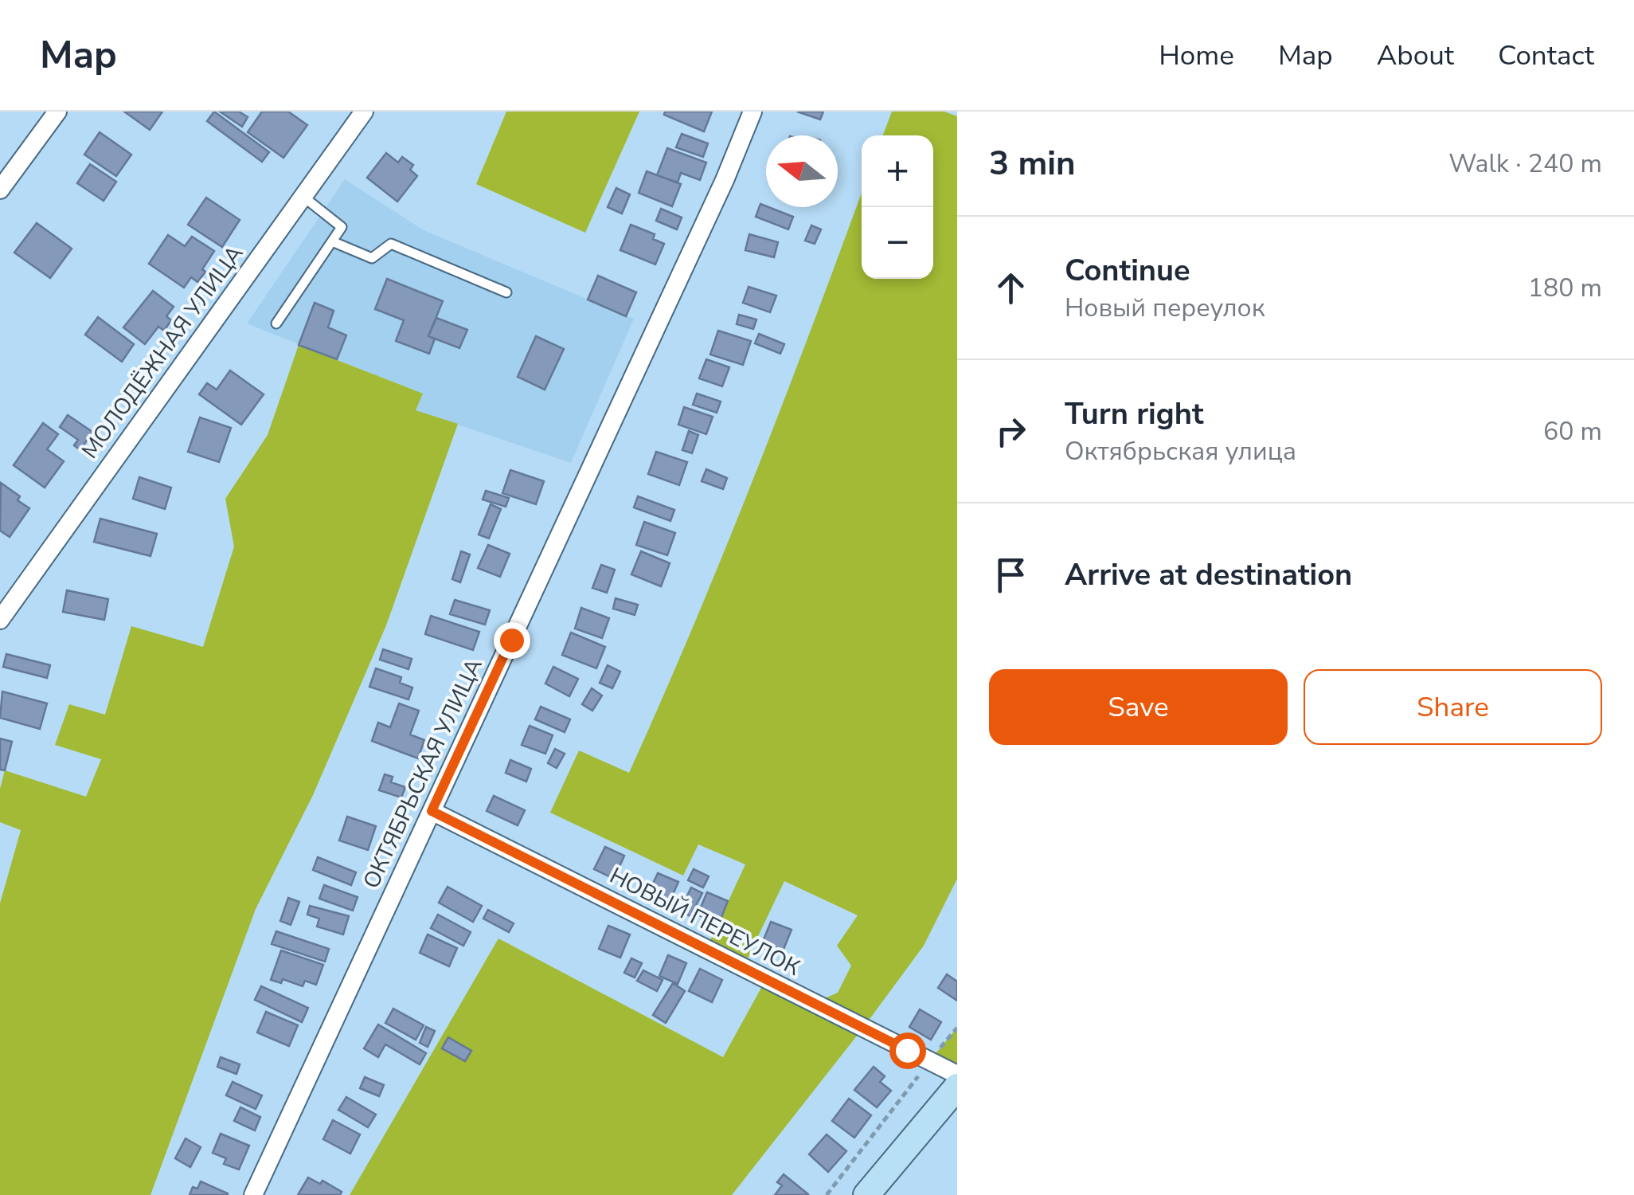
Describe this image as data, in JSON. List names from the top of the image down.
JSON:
{
  "streets": {
    "street": ["МОЛОДЁЖНАЯ УЛИЦА", "ОКТЯБРЬСКАЯ УЛИЦА", "НОВЫЙ ПЕРЕУЛОК"]
  },
  "crossings": [
    ["ОКТЯБРЬСКАЯ УЛИЦА", "НОВЫЙ ПЕРЕУЛОК"]
  ],
  "north": "left",
  "page": {
    "header": "Map",
    "nav": [
      "Home",
      "Map",
      "About",
      "Contact"
    ],
    "heading": ["3 min", "Walk · 240 m"],
    "map_buttons": ["+", "−"],
    "list": [
      ["Continue", "Новый переулок", "180 m"],
      ["Turn right", "Октябрьская улица", "60 m"],
      "Arrive at destination"
    ],
    "buttons": ["Save", "Share"]
  }
}
